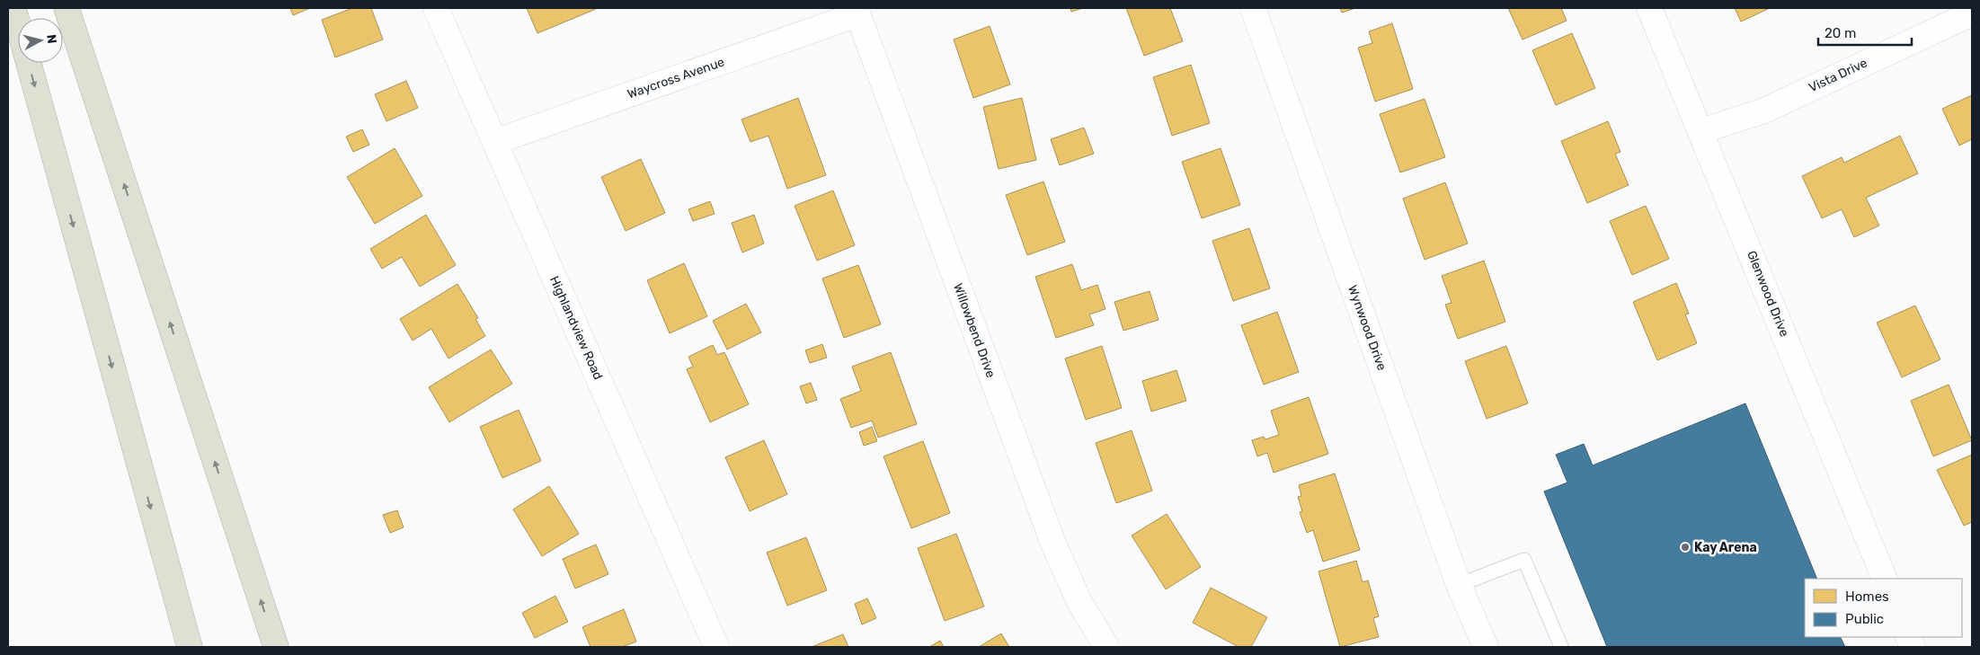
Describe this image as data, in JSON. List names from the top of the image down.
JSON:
{
  "streets": {
    "street": [
      "Vista Drive",
      "Waycross Avenue",
      "Glenwood Drive",
      "Highlandview Road",
      "Wynwood Drive",
      "Willowbend Drive"
    ]
  },
  "crossings": [
    ["Vista Drive", "Glenwood Drive"],
    ["Waycross Avenue", "Highlandview Road"],
    ["Waycross Avenue", "Willowbend Drive"]
  ],
  "places": ["Kay Arena"],
  "legend": ["Homes", "Public"],
  "scale_bar": "20 m",
  "north": "right"
}
